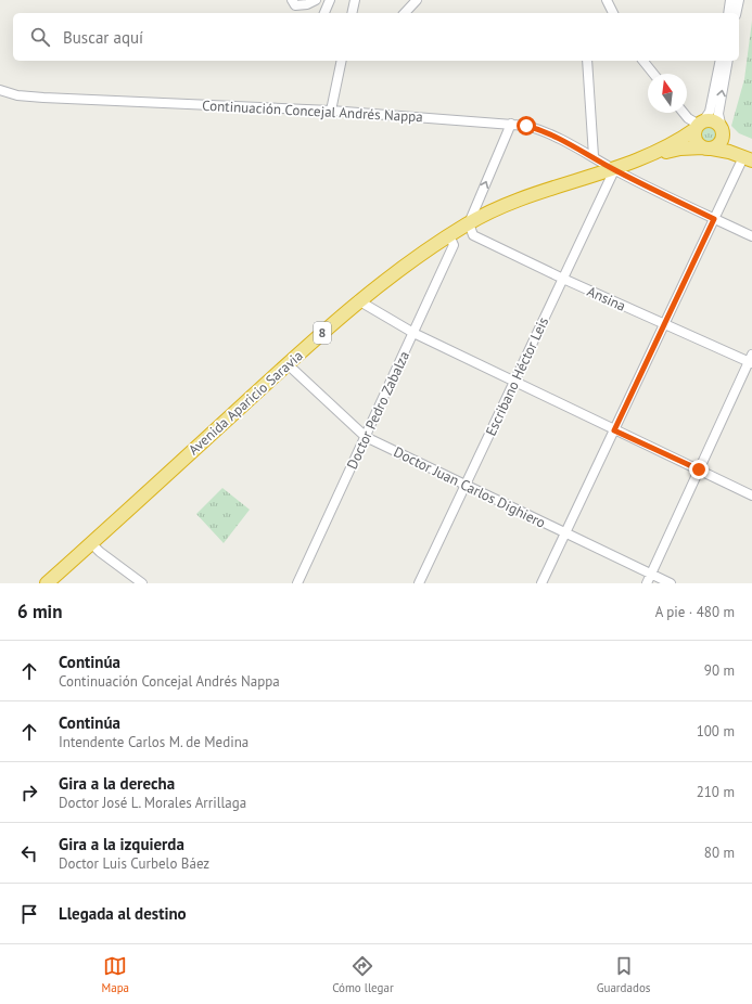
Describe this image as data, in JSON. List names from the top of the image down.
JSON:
{
  "streets": {
    "highway": ["8", "Avenida Aparicio Saravia"],
    "street": [
      "Continuación Concejal Andrés Nappa",
      "Ansina",
      "Escribano Héctor Leis",
      "Doctor Pedro Zabalza",
      "Doctor Juan Carlos Dighiero"
    ]
  },
  "crossings": [
    ["Continuación Concejal Andrés Nappa", "Escribano Héctor Leis"],
    ["Continuación Concejal Andrés Nappa", "Avenida Aparicio Saravia"],
    ["Ansina", "Escribano Héctor Leis"],
    ["Ansina", "Avenida Aparicio Saravia"],
    ["8", "Avenida Aparicio Saravia"],
    ["Escribano Héctor Leis", "Avenida Aparicio Saravia"],
    ["Escribano Héctor Leis", "Doctor Juan Carlos Dighiero"],
    ["Avenida Aparicio Saravia", "Doctor Pedro Zabalza"],
    ["Avenida Aparicio Saravia", "Doctor Juan Carlos Dighiero"],
    ["Doctor Pedro Zabalza", "Doctor Juan Carlos Dighiero"]
  ],
  "north": "top",
  "page": {
    "search": "Buscar aquí",
    "heading": ["6 min", "A pie · 480 m"],
    "list": [
      ["Continúa", "Continuación Concejal Andrés Nappa", "90 m"],
      ["Continúa", "Intendente Carlos M. de Medina", "100 m"],
      ["Gira a la derecha", "Doctor José L. Morales Arrillaga", "210 m"],
      ["Gira a la izquierda", "Doctor Luis Curbelo Báez", "80 m"],
      "Llegada al destino"
    ],
    "nav": ["Mapa", "Cómo llegar", "Guardados"]
  }
}
